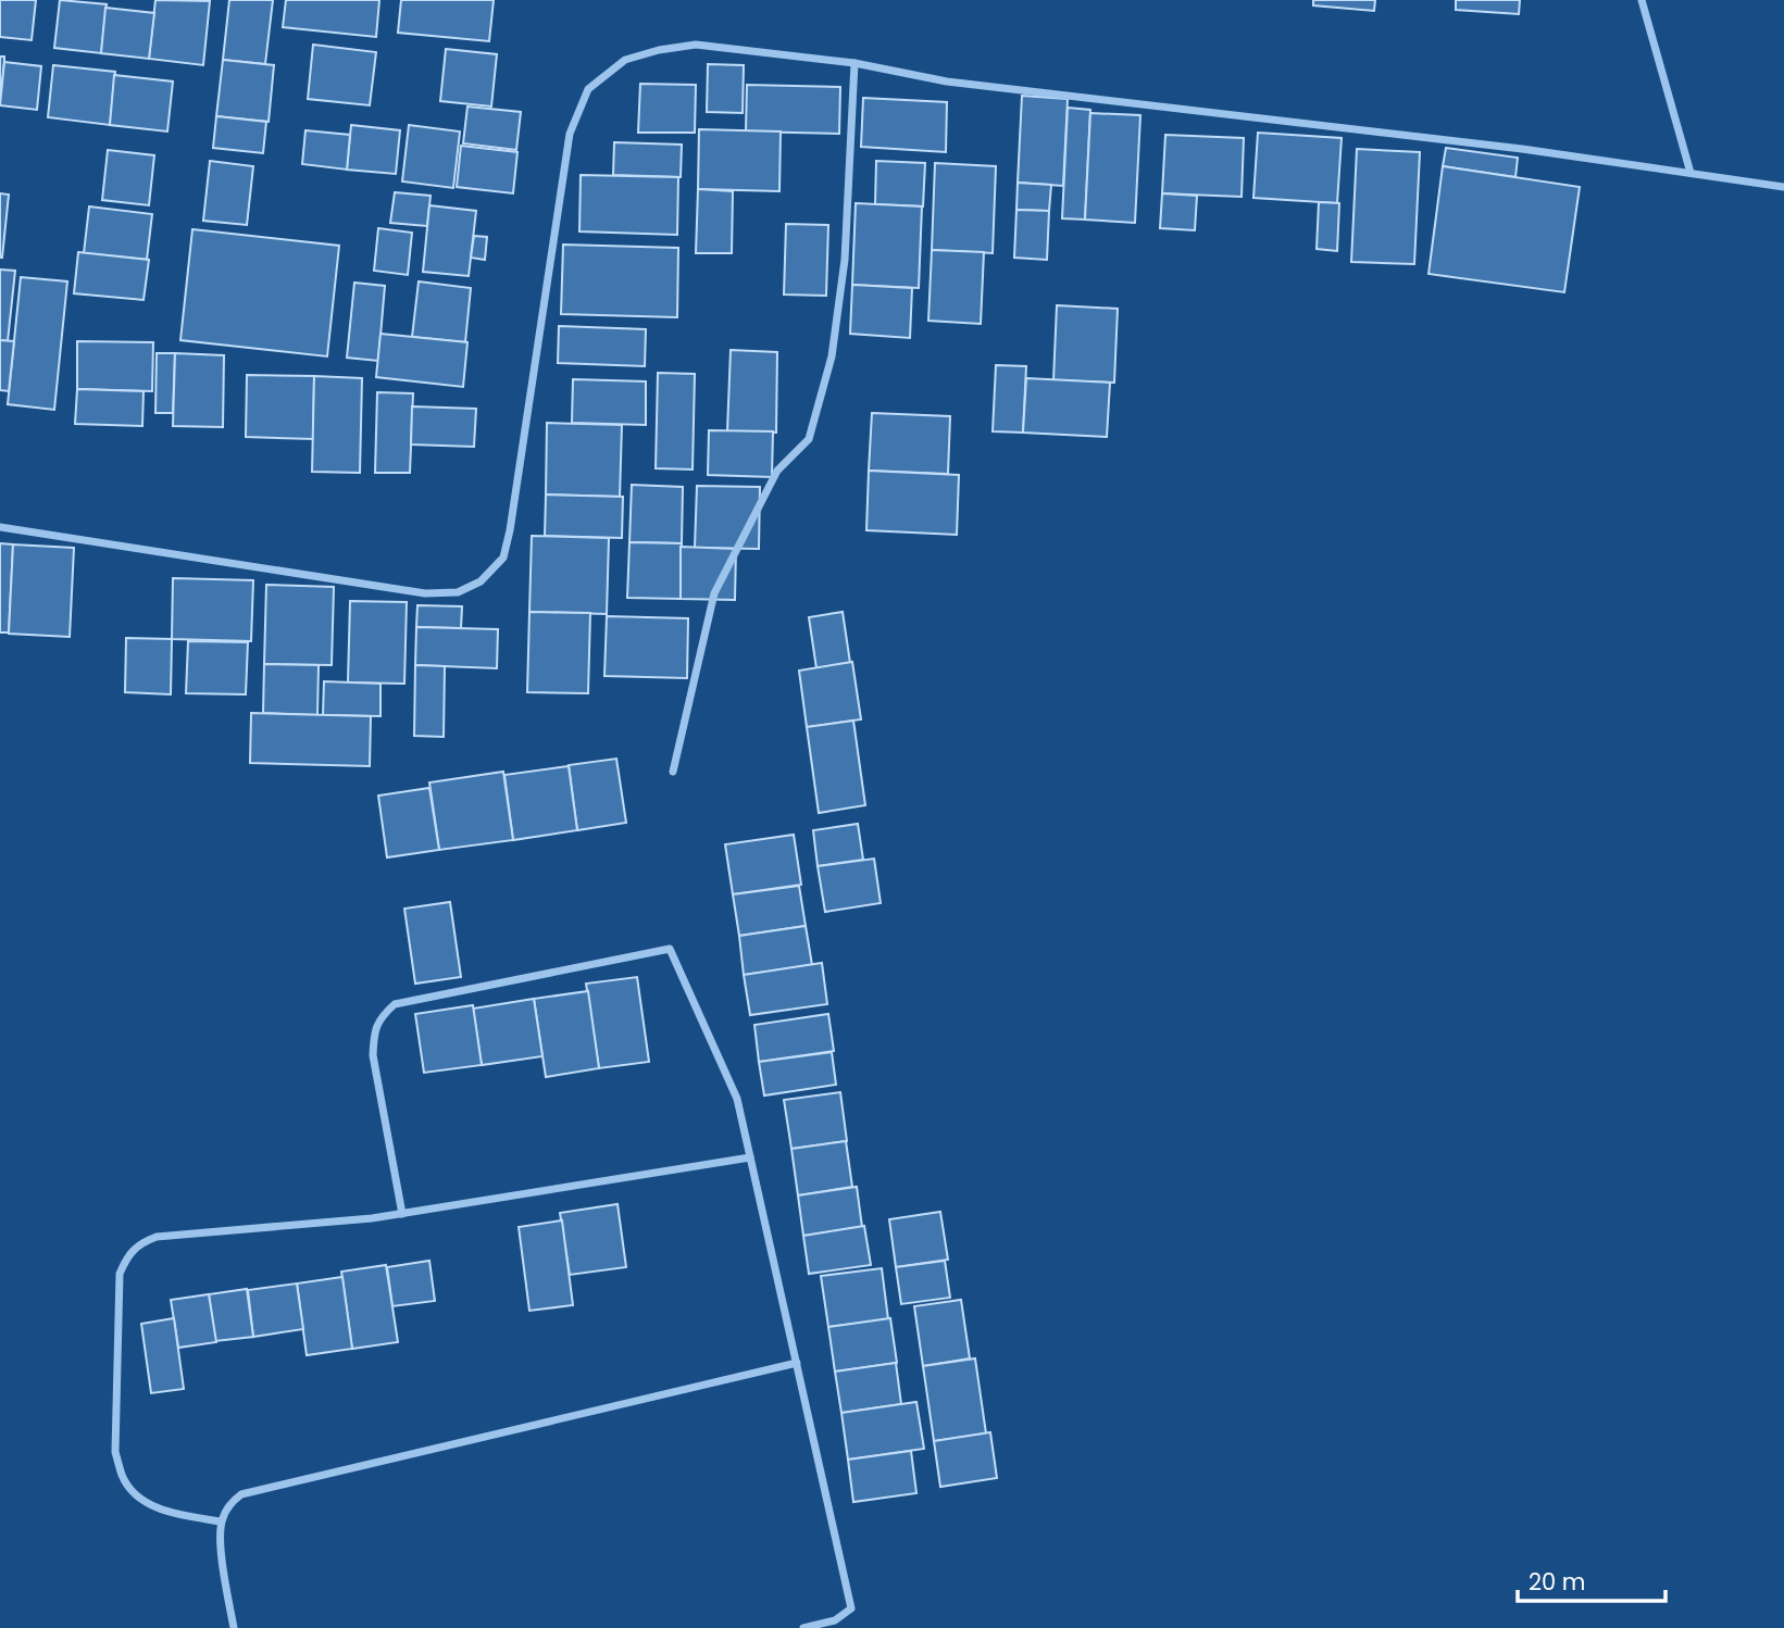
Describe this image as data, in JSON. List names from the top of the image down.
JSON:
{
  "scale_bar": "20 m"
}
